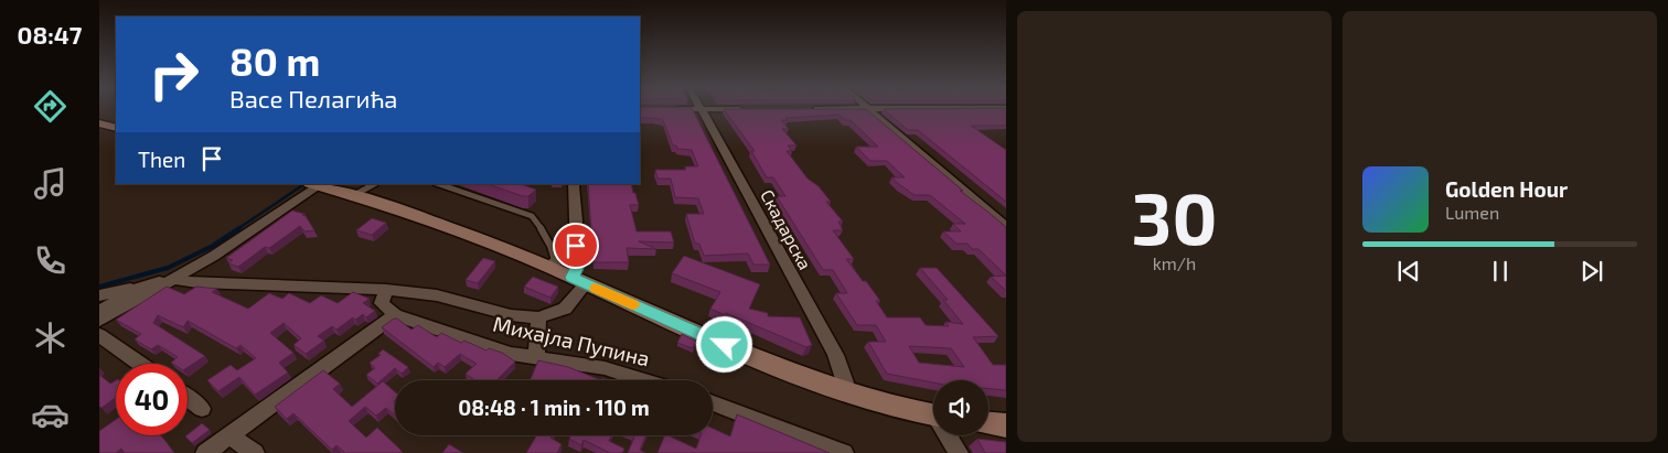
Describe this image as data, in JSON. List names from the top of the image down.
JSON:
{
  "streets": {
    "street": ["Скадарска", "Михајла Пупина"]
  },
  "page": {
    "tabs": "08:47",
    "tile": ["30", "km/h"],
    "turn": ["80 m", "Васе Пелагића"],
    "then": "Then",
    "song": ["Golden Hour", "Lumen"],
    "limit": "40",
    "trip": "08:48 · 1 min · 110 m"
  }
}
